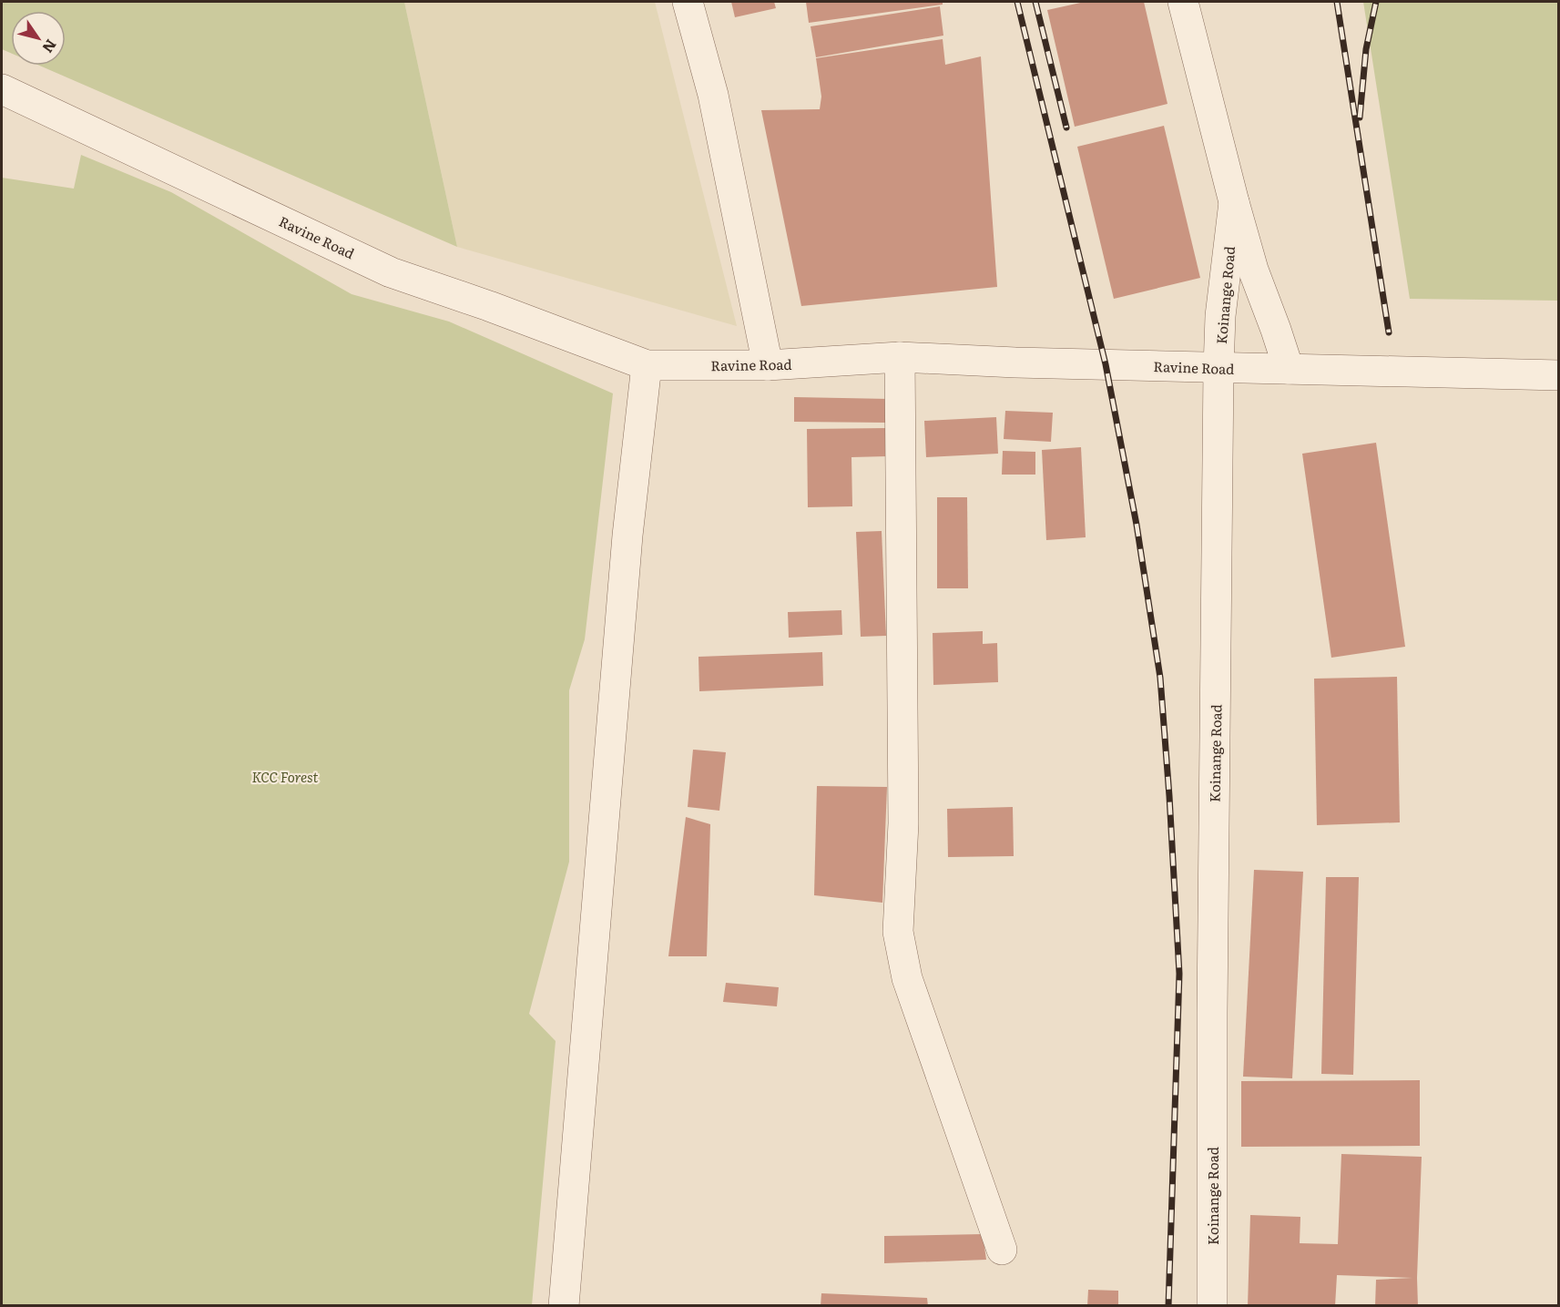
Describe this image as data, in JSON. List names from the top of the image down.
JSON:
{
  "streets": {
    "street": ["Ravine Road", "Koinange Road"]
  },
  "crossings": [
    ["Ravine Road", "Koinange Road"]
  ],
  "parks": ["KCC Forest"],
  "north": "bottom right"
}
